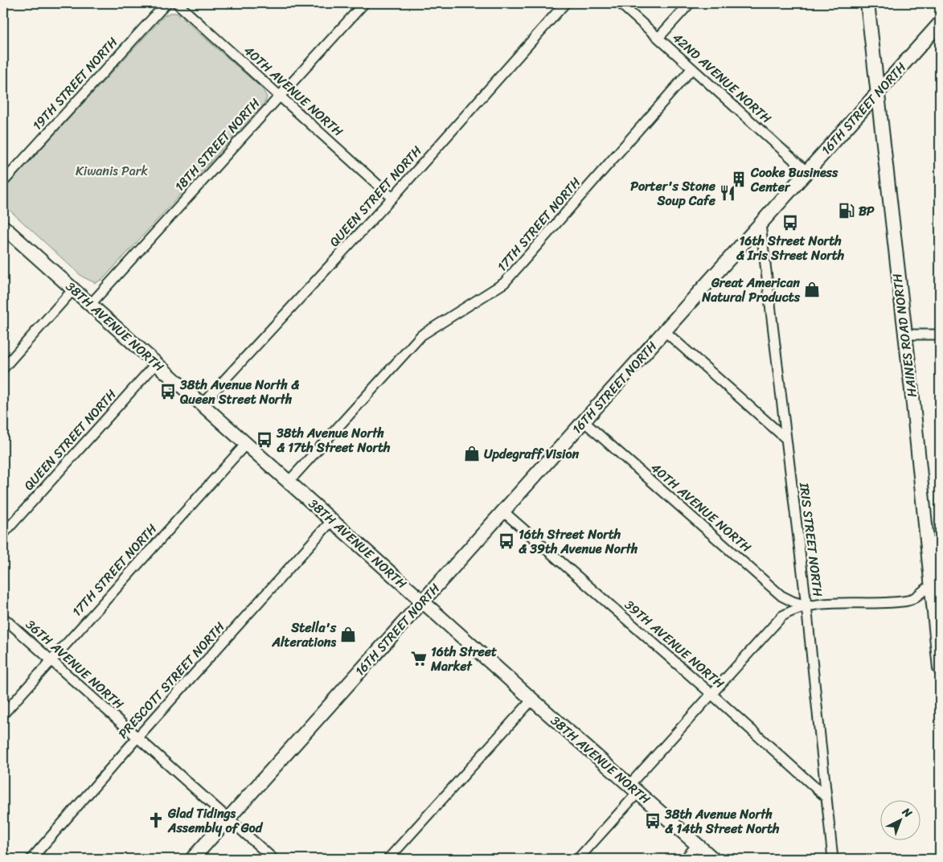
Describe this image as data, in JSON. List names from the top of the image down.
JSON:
{
  "streets": {
    "street": [
      "42ND AVENUE NORTH",
      "19TH STREET NORTH",
      "40TH AVENUE NORTH",
      "16TH STREET NORTH",
      "18TH STREET NORTH",
      "QUEEN STREET NORTH",
      "17TH STREET NORTH",
      "38TH AVENUE NORTH",
      "HAINES ROAD NORTH",
      "IRIS STREET NORTH",
      "39TH AVENUE NORTH",
      "36TH AVENUE NORTH",
      "PRESCOTT STREET NORTH"
    ]
  },
  "crossings": [
    ["42ND AVENUE NORTH", "16TH STREET NORTH"],
    ["42ND AVENUE NORTH", "17TH STREET NORTH"],
    ["40TH AVENUE NORTH", "16TH STREET NORTH"],
    ["40TH AVENUE NORTH", "18TH STREET NORTH"],
    ["40TH AVENUE NORTH", "QUEEN STREET NORTH"],
    ["40TH AVENUE NORTH", "IRIS STREET NORTH"],
    ["16TH STREET NORTH", "38TH AVENUE NORTH"],
    ["16TH STREET NORTH", "HAINES ROAD NORTH"],
    ["16TH STREET NORTH", "IRIS STREET NORTH"],
    ["16TH STREET NORTH", "39TH AVENUE NORTH"],
    ["16TH STREET NORTH", "36TH AVENUE NORTH"],
    ["18TH STREET NORTH", "38TH AVENUE NORTH"],
    ["QUEEN STREET NORTH", "38TH AVENUE NORTH"],
    ["17TH STREET NORTH", "38TH AVENUE NORTH"],
    ["17TH STREET NORTH", "36TH AVENUE NORTH"],
    ["38TH AVENUE NORTH", "PRESCOTT STREET NORTH"],
    ["IRIS STREET NORTH", "39TH AVENUE NORTH"],
    ["36TH AVENUE NORTH", "PRESCOTT STREET NORTH"]
  ],
  "parks": ["Kiwanis Park"],
  "places": {
    "building": ["Cooke Business Center"],
    "restaurant": ["Porter's Stone Soup Cafe"],
    "fuel station": ["BP"],
    "bus stop": [
      "16th Street North & Iris Street North",
      "38th Avenue North & Queen Street North",
      "38th Avenue North & 17th Street North",
      "16th Street North & 39th Avenue North",
      "38th Avenue North & 14th Street North"
    ],
    "shop": ["Great American Natural Products", "Updegraff Vision", "Stella's Alterations"],
    "supermarket": ["16th Street Market"],
    "church": ["Glad Tidings Assembly of God"]
  },
  "north": "top right"
}
